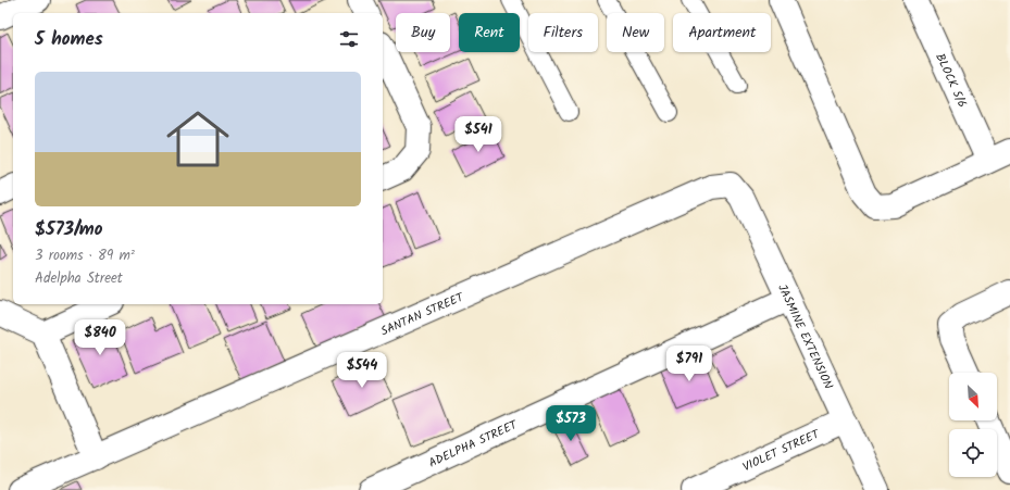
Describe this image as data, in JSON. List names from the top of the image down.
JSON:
{
  "streets": {
    "street": [
      "BLOCK 5/6",
      "SANTAN STREET",
      "JASMINE EXTENSION",
      "ADELPHA STREET",
      "VIOLET STREET"
    ]
  },
  "crossings": [
    ["SANTAN STREET", "JASMINE EXTENSION"],
    ["JASMINE EXTENSION", "ADELPHA STREET"],
    ["JASMINE EXTENSION", "VIOLET STREET"]
  ],
  "north": "bottom right",
  "page": {
    "chip": [
      "Buy",
      "Rent",
      "Filters",
      "New",
      "Apartment"
    ],
    "heading": "5 homes",
    "list": [
      {
        "name": "$573/mo",
        "note": "3 rooms · 89 m² · Adelpha Street"
      }
    ],
    "price": [
      "$541",
      "$840",
      "$791",
      "$544",
      "$573"
    ]
  }
}
